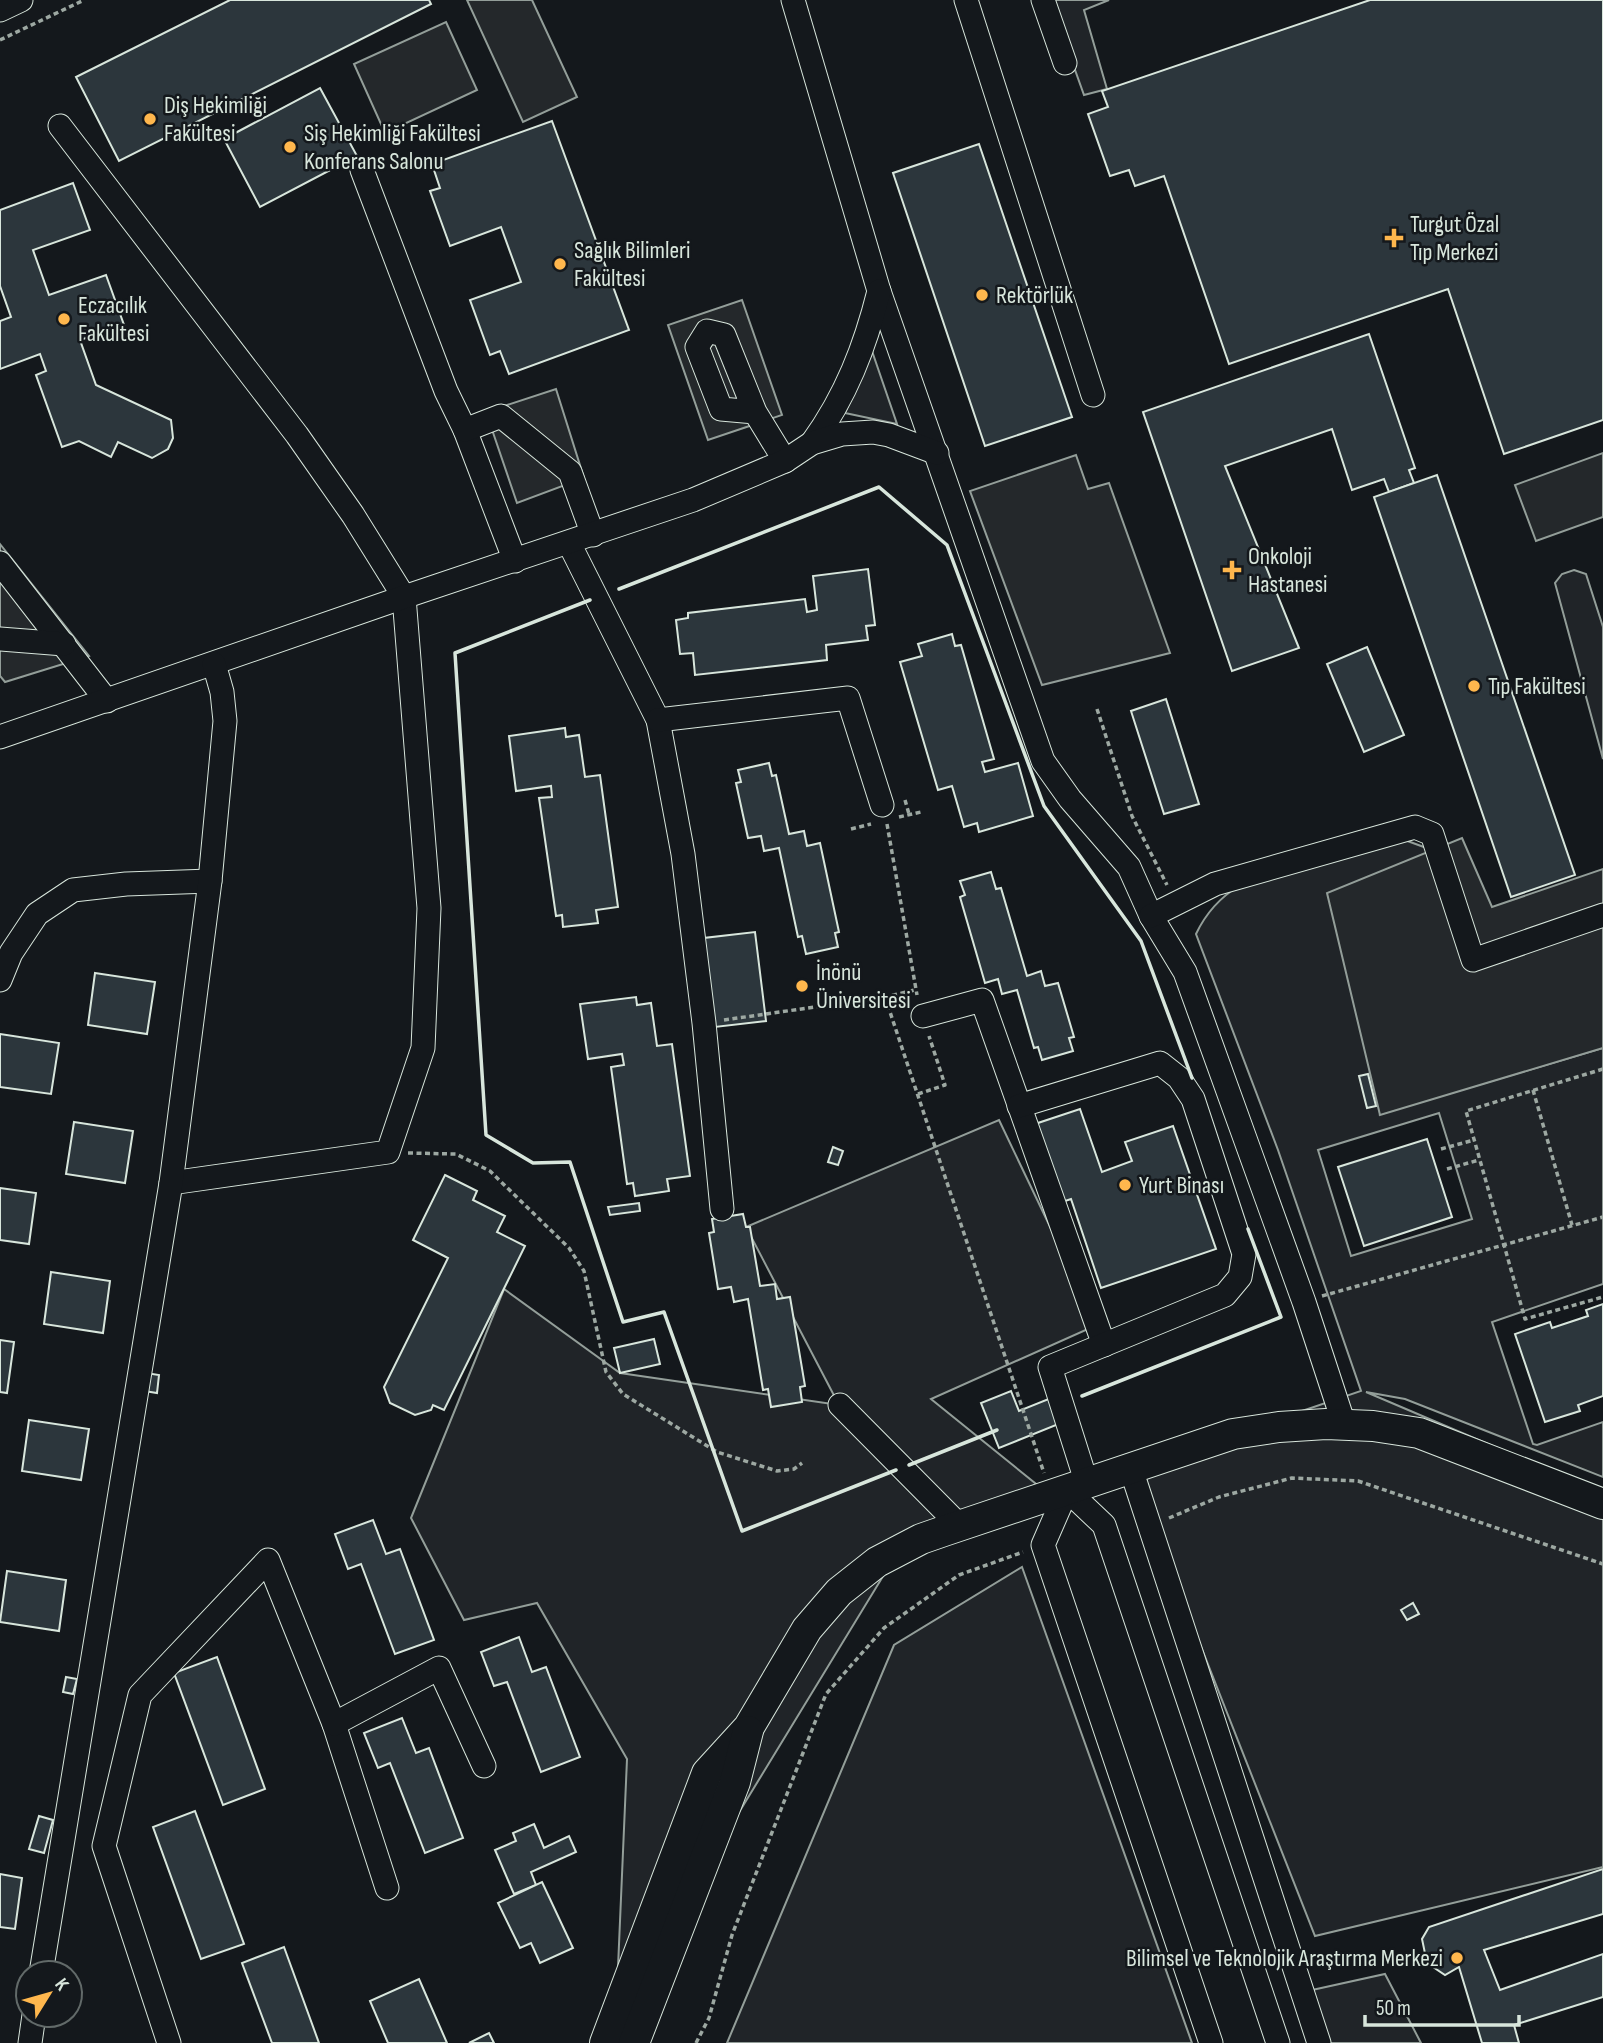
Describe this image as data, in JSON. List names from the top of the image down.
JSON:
{
  "places": {
    "other": [
      "Diş Hekimliği Fakültesi",
      "Siş Hekimliği Fakültesi Konferans Salonu",
      "Sağlık Bilimleri Fakültesi",
      "Rektörlük",
      "Eczacılık Fakültesi",
      "Tıp Fakültesi",
      "İnönü Üniversitesi",
      "Yurt Binası",
      "Bilimsel ve Teknolojik Araştırma Merkezi"
    ],
    "health": ["Turgut Özal Tıp Merkezi", "Onkoloji Hastanesi"]
  },
  "scale_bar": "50 m",
  "north": "top right"
}
